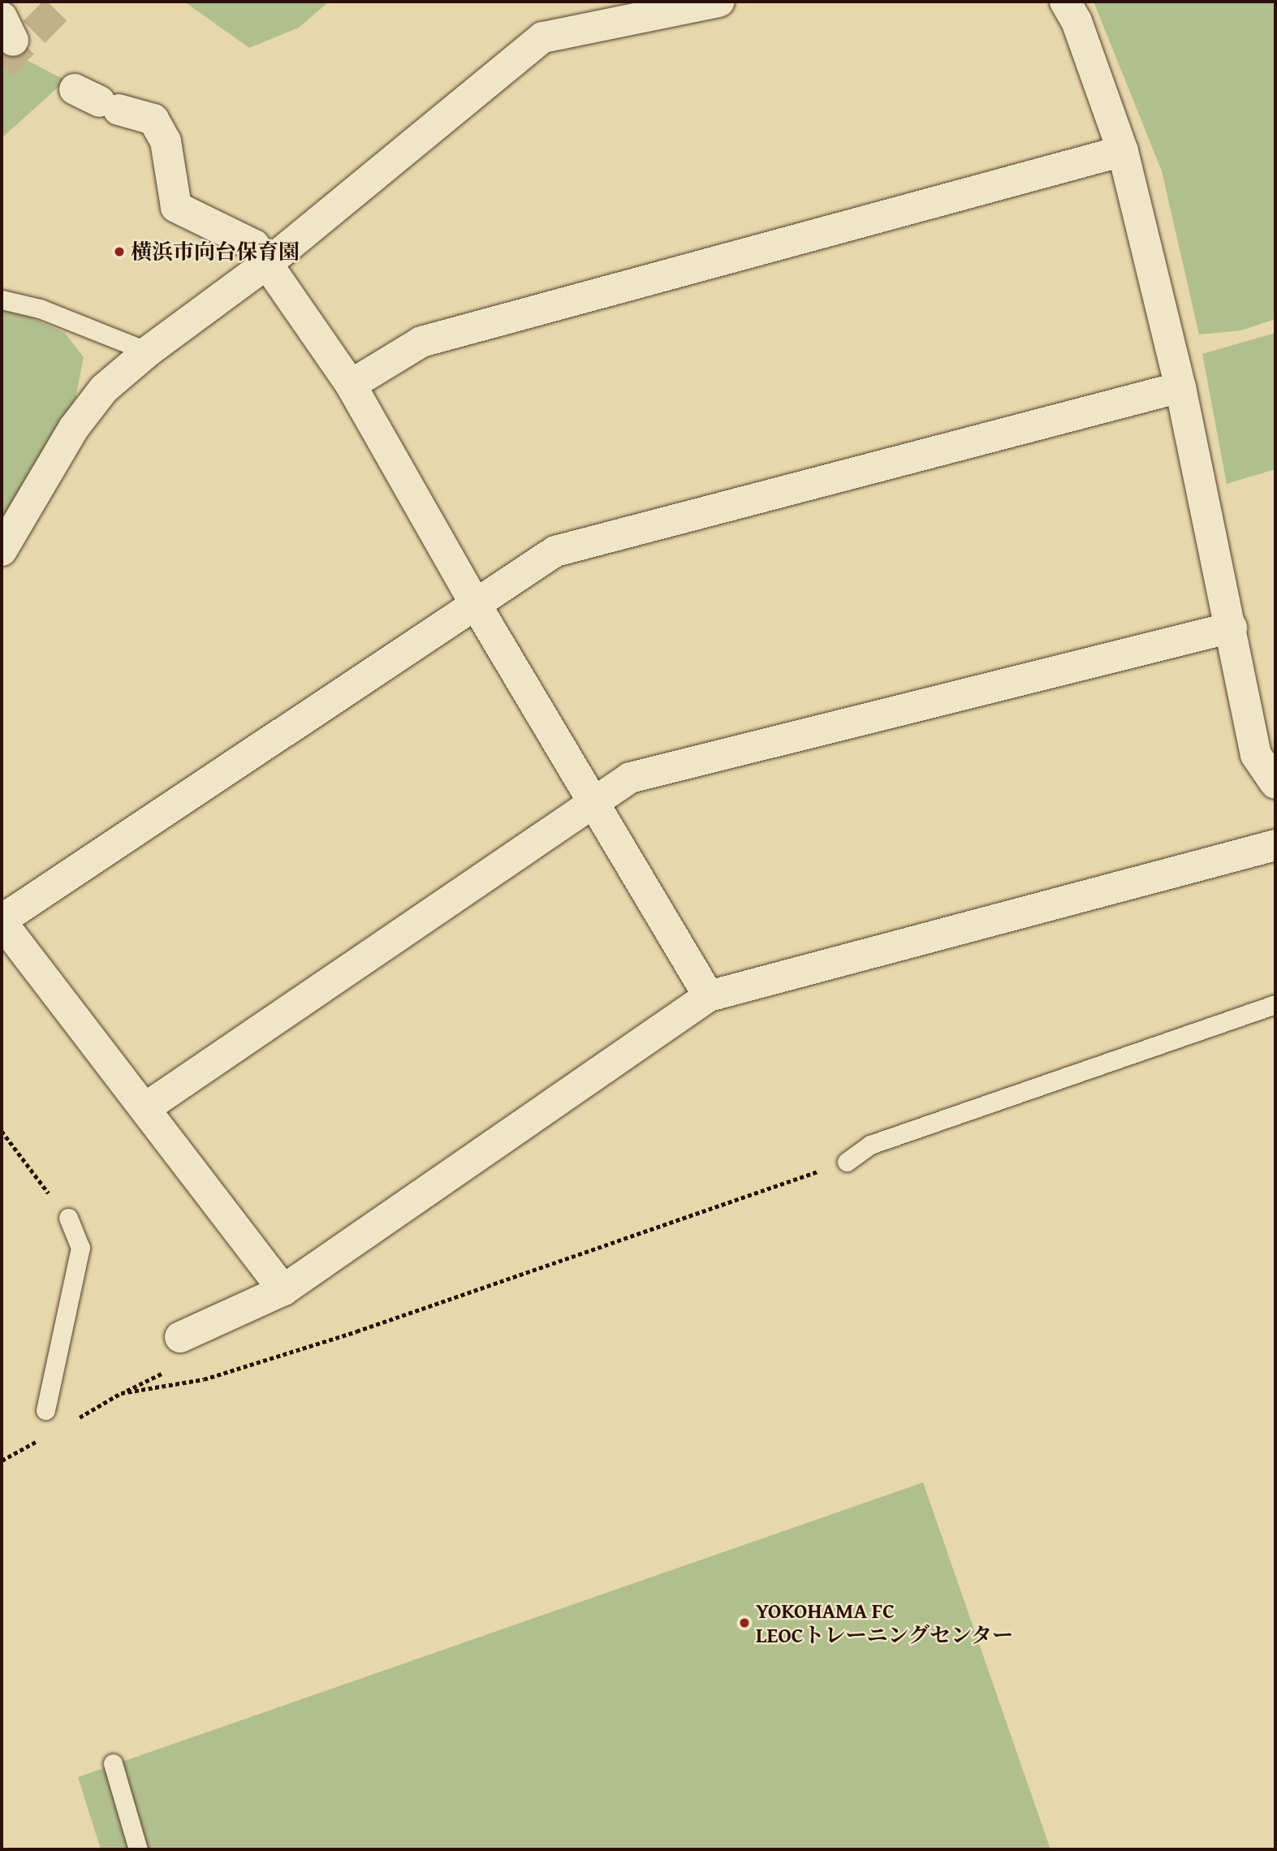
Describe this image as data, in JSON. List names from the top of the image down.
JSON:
{
  "places": ["横浜市向台保育園", "YOKOHAMA FC LEOCトレーニングセンター"]
}
